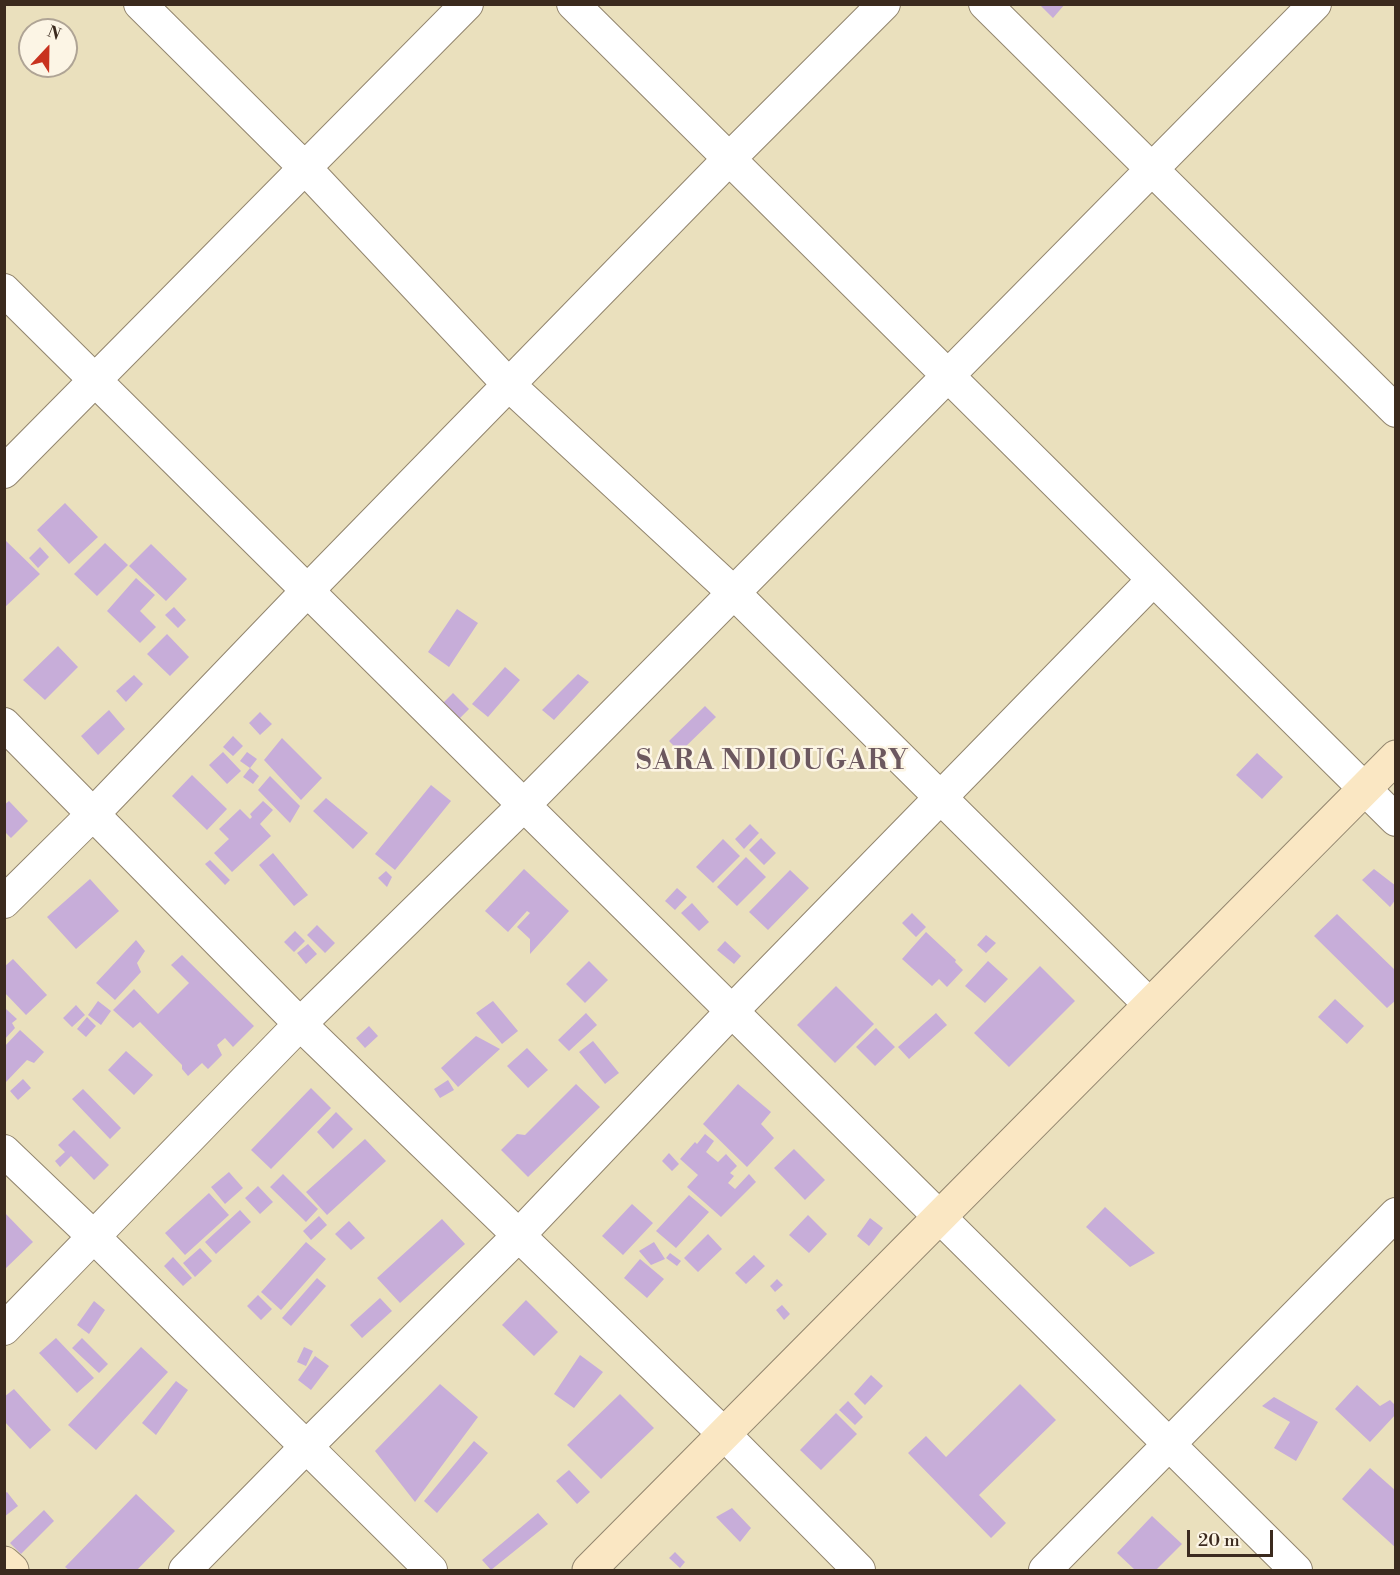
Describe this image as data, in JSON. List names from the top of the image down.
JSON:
{
  "districts": ["SARA NDIOUGARY"],
  "scale_bar": "20 m",
  "north": "top"
}
